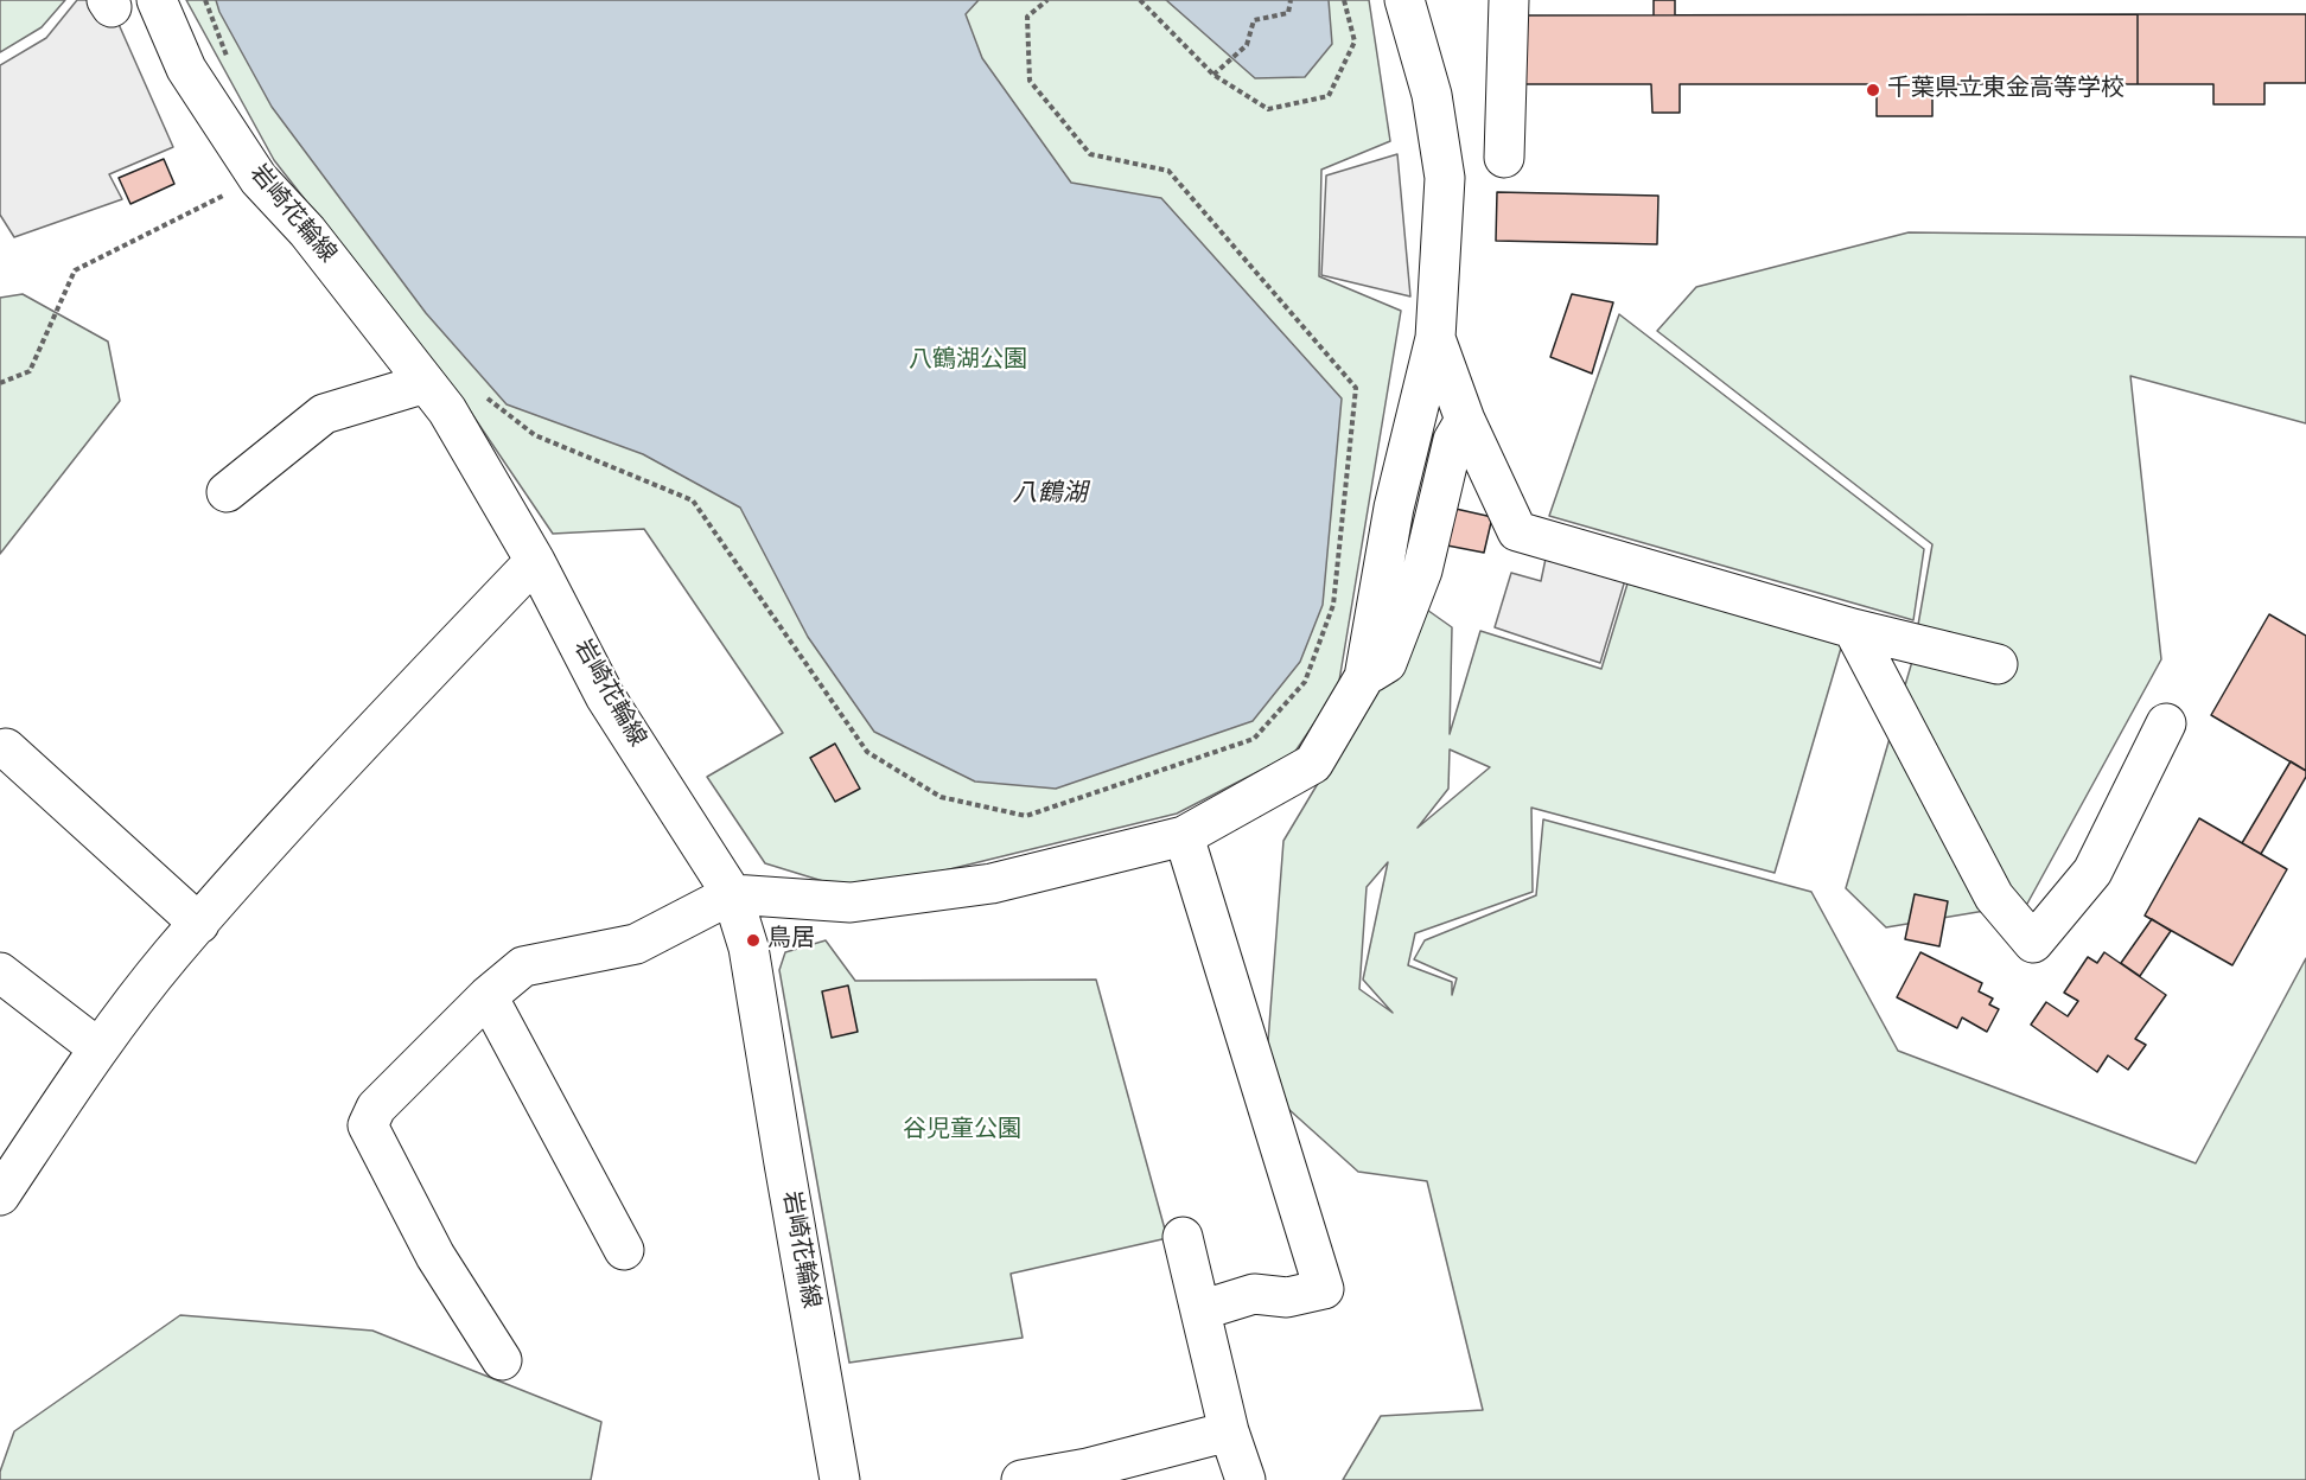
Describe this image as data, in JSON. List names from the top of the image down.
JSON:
{
  "streets": {
    "street": ["岩崎花輪線"]
  },
  "water": ["八鶴湖"],
  "parks": ["八鶴湖公園", "谷児童公園"],
  "places": ["千葉県立東金高等学校", "鳥居"]
}
